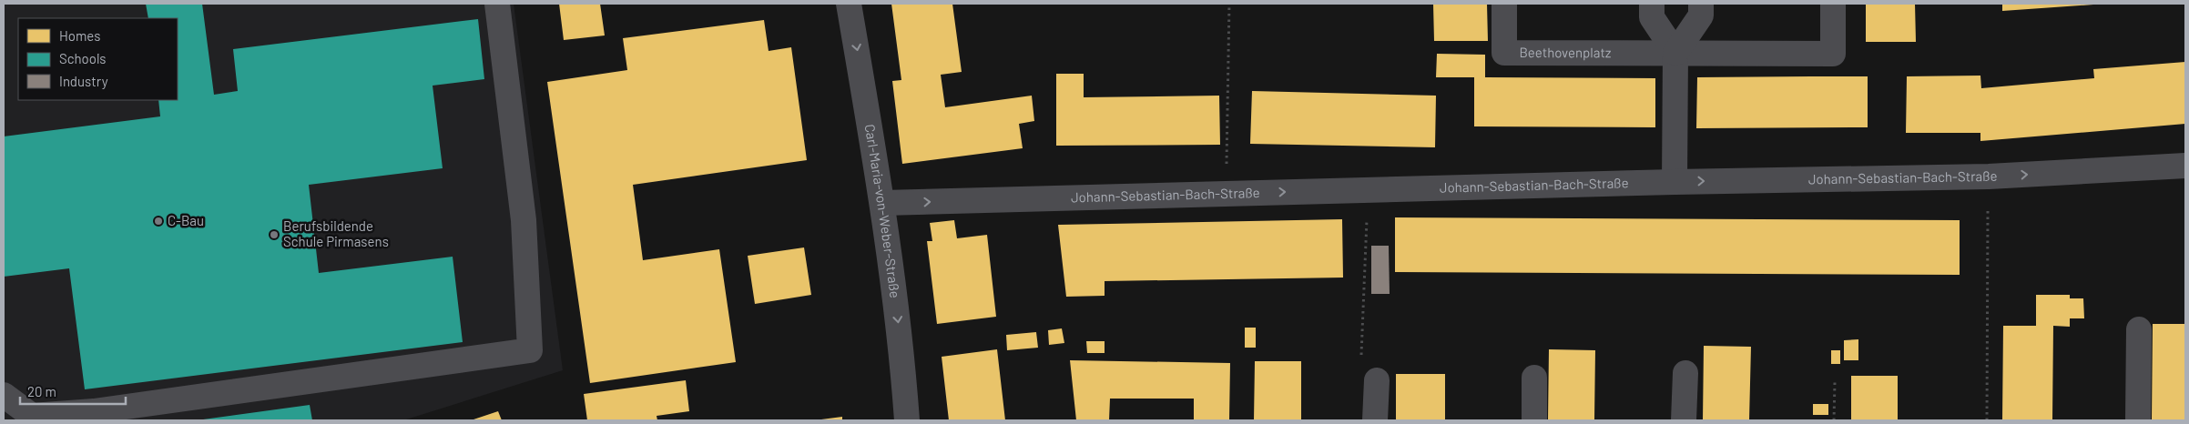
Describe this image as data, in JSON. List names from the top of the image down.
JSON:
{
  "streets": {
    "street": ["Beethovenplatz", "Johann-Sebastian-Bach-Straße", "Carl-Maria-von-Weber-Straße"]
  },
  "crossings": [
    ["Johann-Sebastian-Bach-Straße", "Carl-Maria-von-Weber-Straße"]
  ],
  "one_way": ["Johann-Sebastian-Bach-Straße", "Carl-Maria-von-Weber-Straße"],
  "places": ["C-Bau", "Berufsbildende Schule Pirmasens"],
  "legend": ["Homes", "Schools", "Industry"],
  "scale_bar": "20 m"
}
